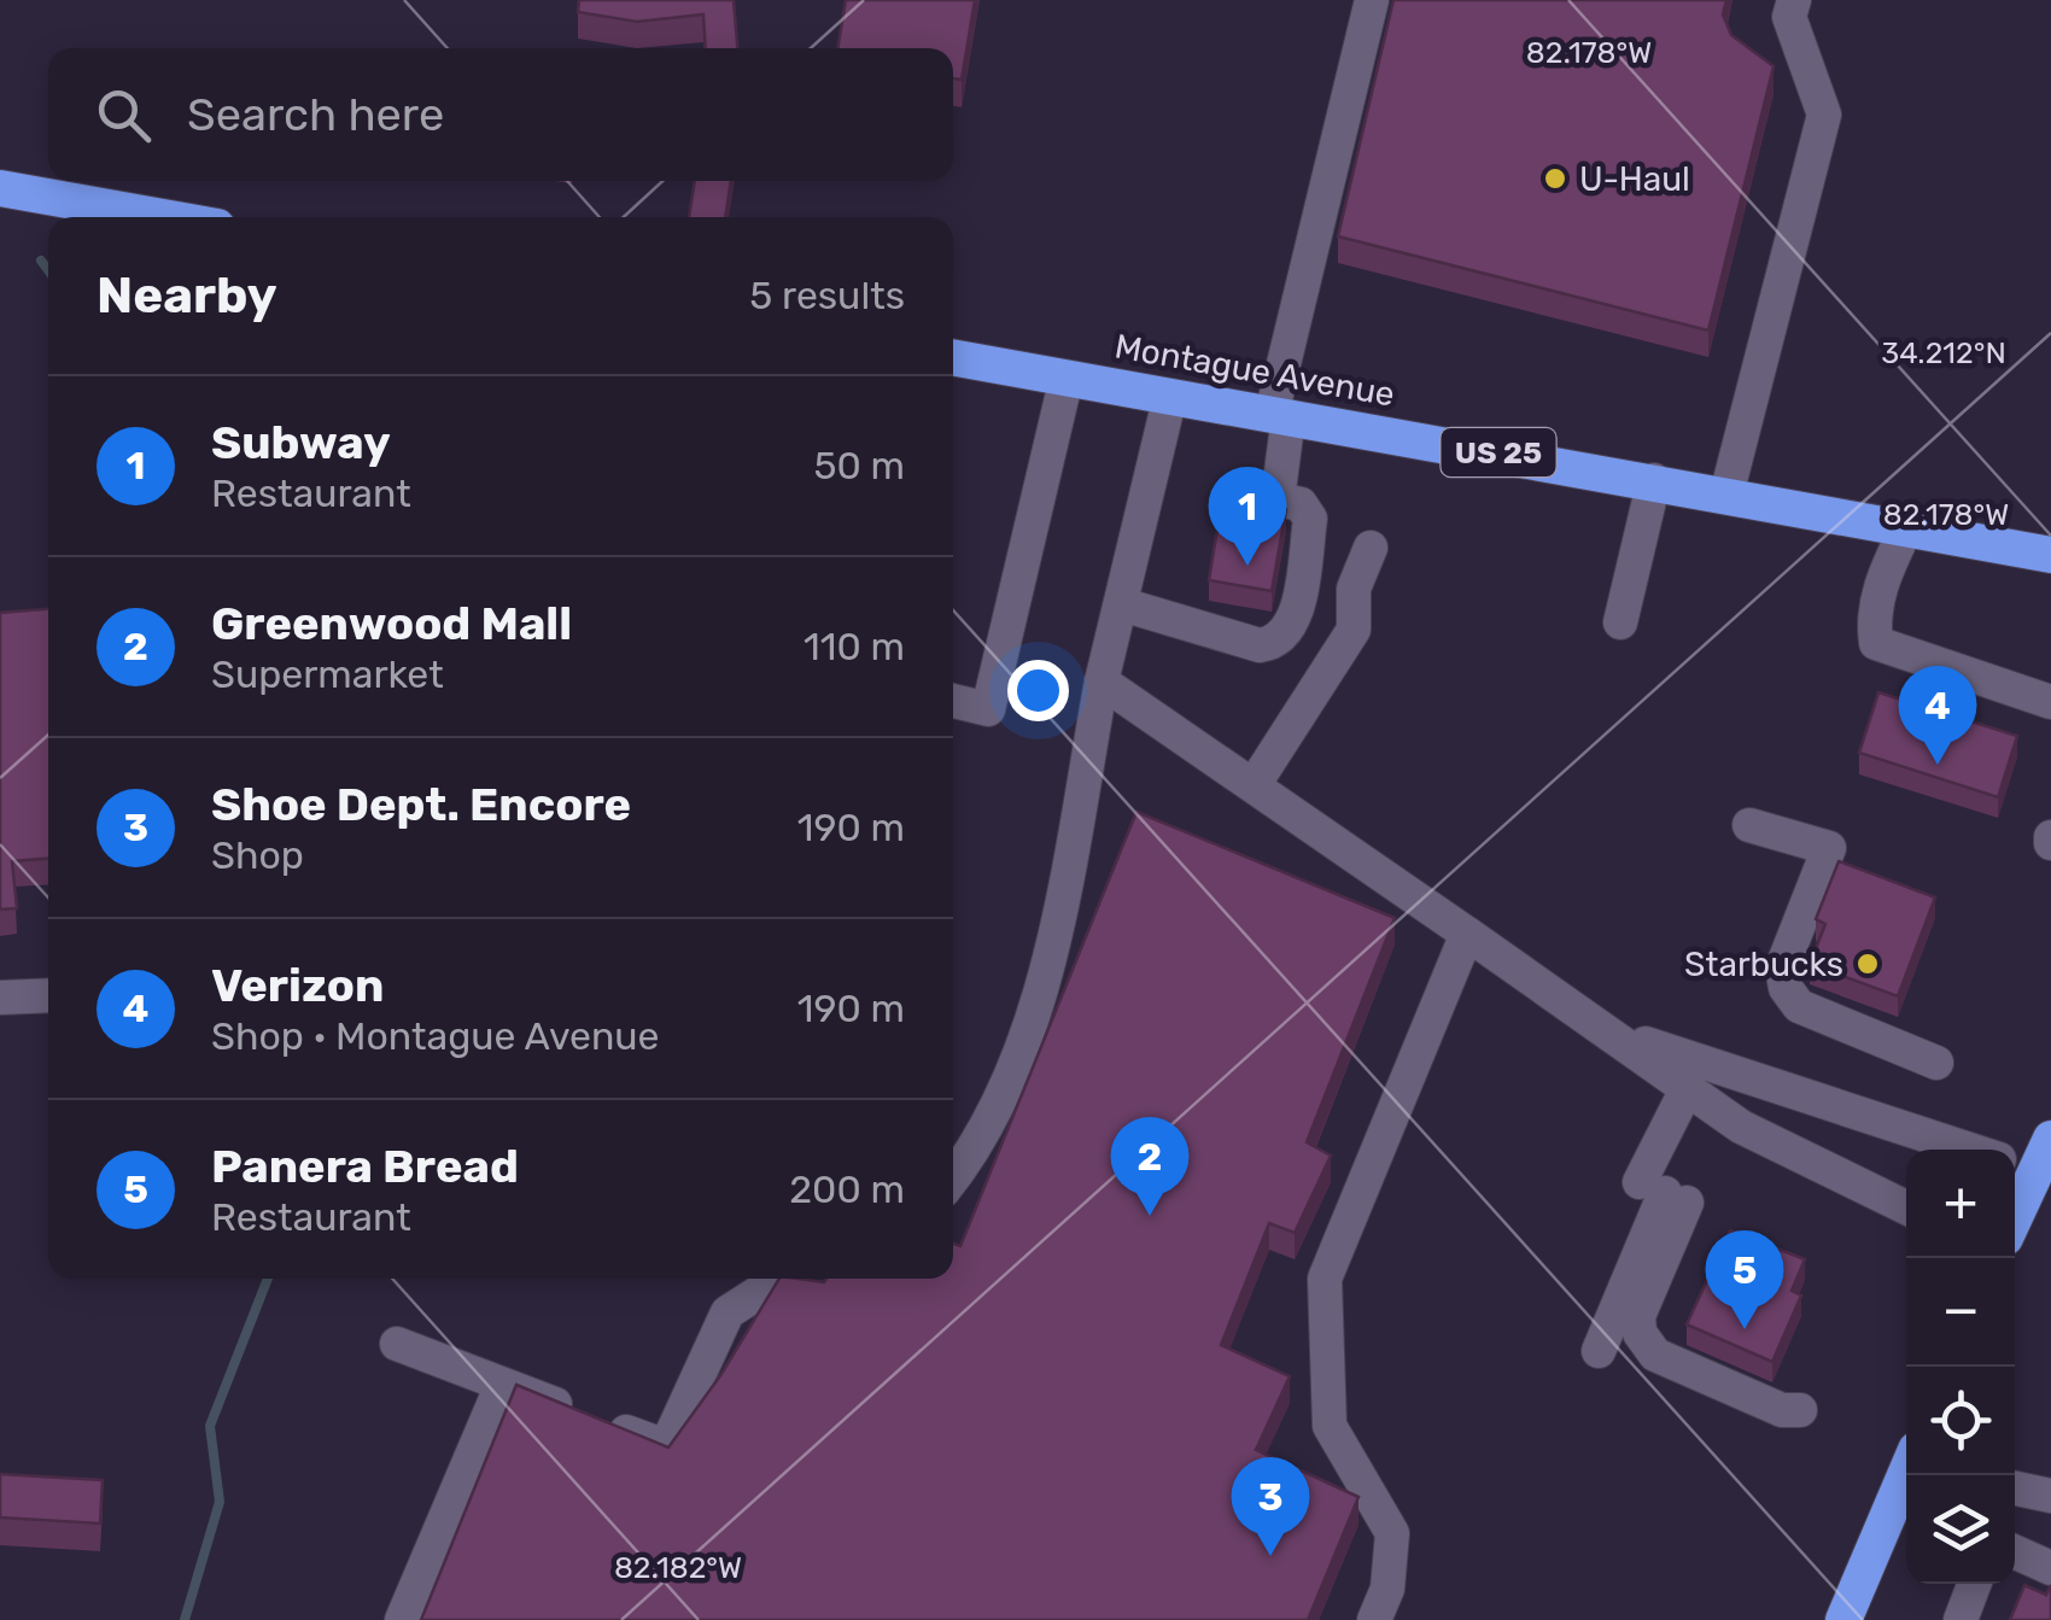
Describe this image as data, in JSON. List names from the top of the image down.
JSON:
{
  "streets": {
    "highway": ["Montague Avenue", "US 25"]
  },
  "places": ["U-Haul", "Starbucks"],
  "page": {
    "search": "Search here",
    "heading": ["Nearby", "5 results"],
    "list": [
      {
        "mark": "1",
        "name": "Subway",
        "note": "Restaurant",
        "value": "50 m"
      },
      {
        "mark": "2",
        "name": "Greenwood Mall",
        "note": "Supermarket",
        "value": "110 m"
      },
      {
        "mark": "3",
        "name": "Shoe Dept. Encore",
        "note": "Shop",
        "value": "190 m"
      },
      {
        "mark": "4",
        "name": "Verizon",
        "note": "Shop · Montague Avenue",
        "value": "190 m"
      },
      {
        "mark": "5",
        "name": "Panera Bread",
        "note": "Restaurant",
        "value": "200 m"
      }
    ],
    "pins": [
      "1",
      "4",
      "2",
      "5",
      "3"
    ],
    "map_buttons": ["+", "−"]
  },
  "coordinates": ["82.178°W", "34.212°N", "82.182°W"]
}
